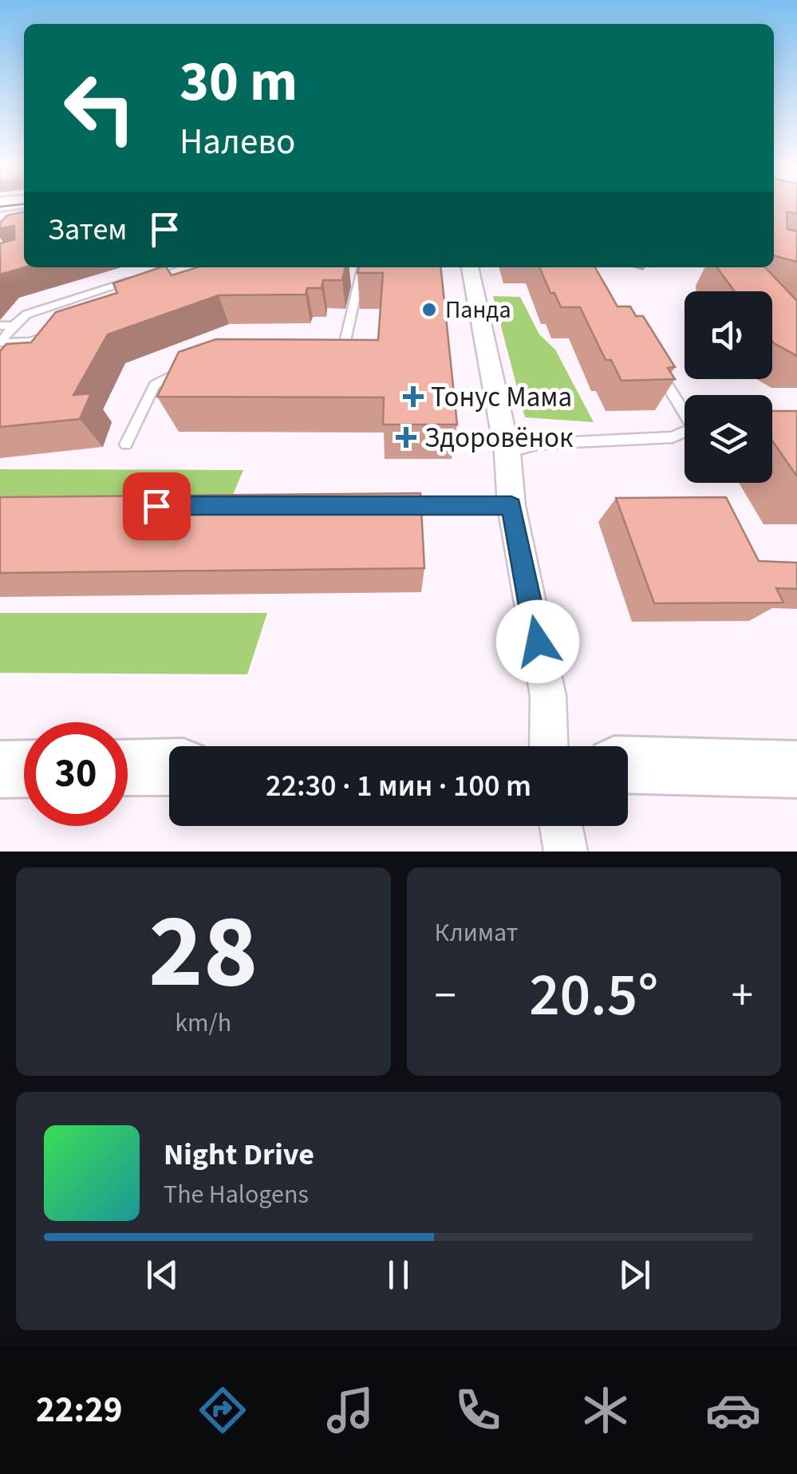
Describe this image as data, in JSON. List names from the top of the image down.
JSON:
{
  "places": {
    "other": ["Панда"],
    "health": ["Тонус Мама", "Здоровёнок"]
  },
  "page": {
    "turn": ["30 m", "Налево"],
    "then": "Затем",
    "limit": "30",
    "trip": "22:30 · 1 мин · 100 m",
    "tile": [
      ["28", "km/h"],
      "Климат"
    ],
    "heat": ["−", "20.5°", "+"],
    "song": ["Night Drive", "The Halogens"],
    "tabs": "22:29"
  }
}
